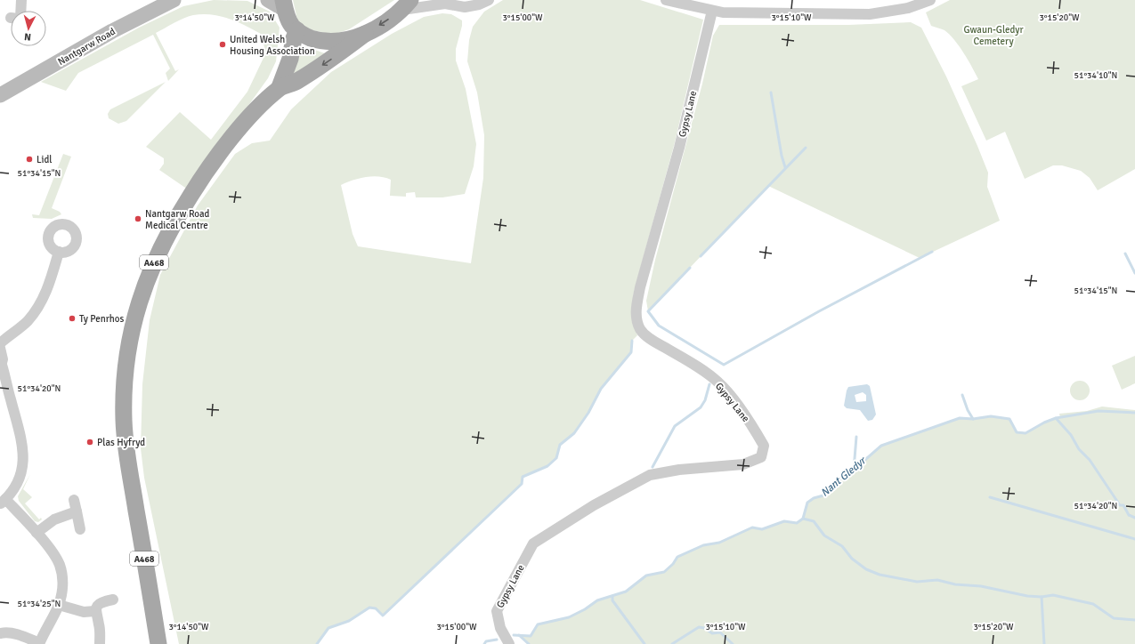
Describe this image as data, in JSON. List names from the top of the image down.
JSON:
{
  "streets": {
    "main road": ["Nantgarw Road", "A468"],
    "street": ["Gypsy Lane"]
  },
  "water": ["Nant Gledyr"],
  "parks": ["Gwaun-Gledyr Cemetery"],
  "places": [
    "United Welsh Housing Association",
    "Lidl",
    "Nantgarw Road Medical Centre",
    "Ty Penrhos",
    "Plas Hyfryd"
  ],
  "north": "bottom",
  "coordinates": [
    "3°14'50\"W",
    "3°15'00\"W",
    "3°15'10\"W",
    "3°15'20\"W",
    "51°34'10\"N",
    "51°34'15\"N",
    "51°34'20\"N",
    "51°34'25\"N"
  ]
}
